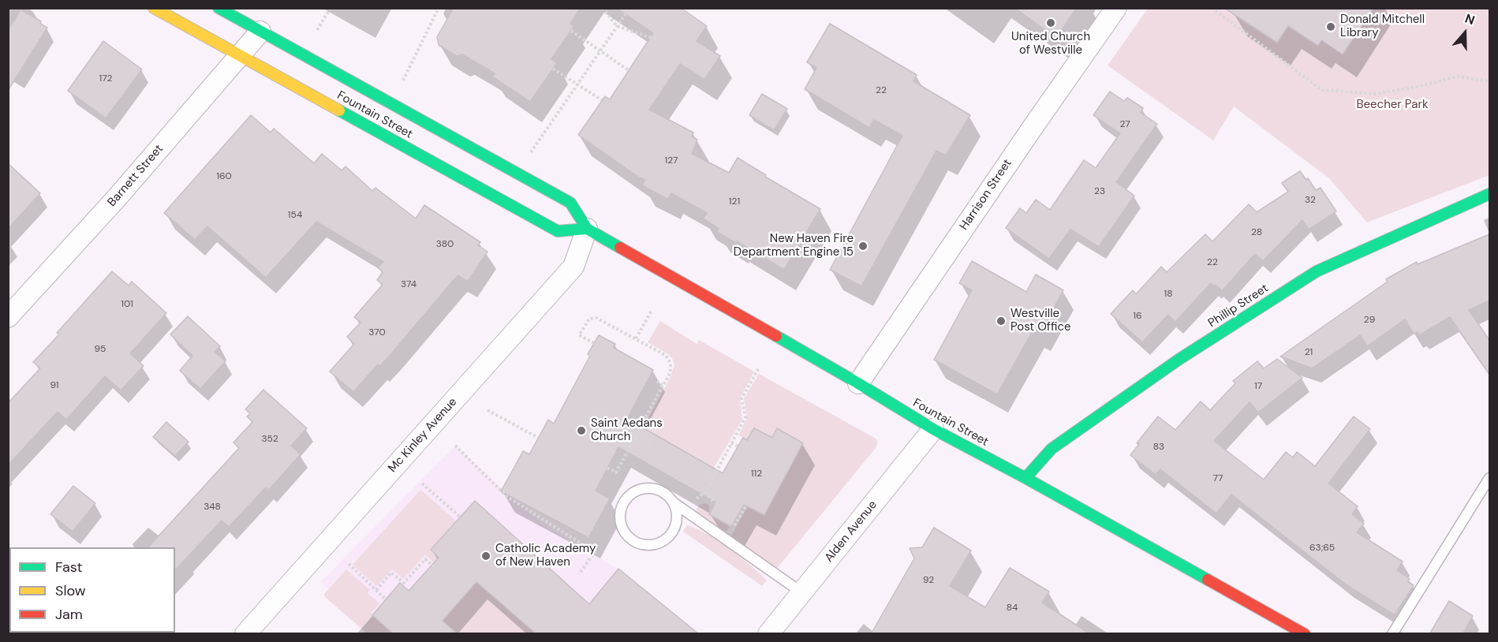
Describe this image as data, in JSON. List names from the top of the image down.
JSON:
{
  "streets": {
    "main road": ["Fountain Street", "Phillip Street"],
    "street": [
      "Barnett Street",
      "Harrison Street",
      "Mc Kinley Avenue",
      "Alden Avenue"
    ]
  },
  "crossings": [
    ["Fountain Street", "Barnett Street"],
    ["Fountain Street", "Harrison Street"],
    ["Fountain Street", "Phillip Street"],
    ["Fountain Street", "Mc Kinley Avenue"],
    ["Fountain Street", "Alden Avenue"]
  ],
  "parks": ["Beecher Park"],
  "places": [
    "United Church of Westville",
    "Donald Mitchell Library",
    "New Haven Fire Department Engine 15",
    "Westville Post Office",
    "Saint Aedans Church",
    "Catholic Academy of New Haven"
  ],
  "house_numbers": [
    "172",
    "22",
    "27",
    "127",
    "160",
    "23",
    "32",
    "121",
    "154",
    "28",
    "380",
    "22",
    "374",
    "18",
    "101",
    "16",
    "29",
    "370",
    "95",
    "21",
    "91",
    "17",
    "352",
    "83",
    "112",
    "77",
    "348",
    "63;65",
    "92",
    "84"
  ],
  "legend": ["Fast", "Slow", "Jam"],
  "north": "top"
}
